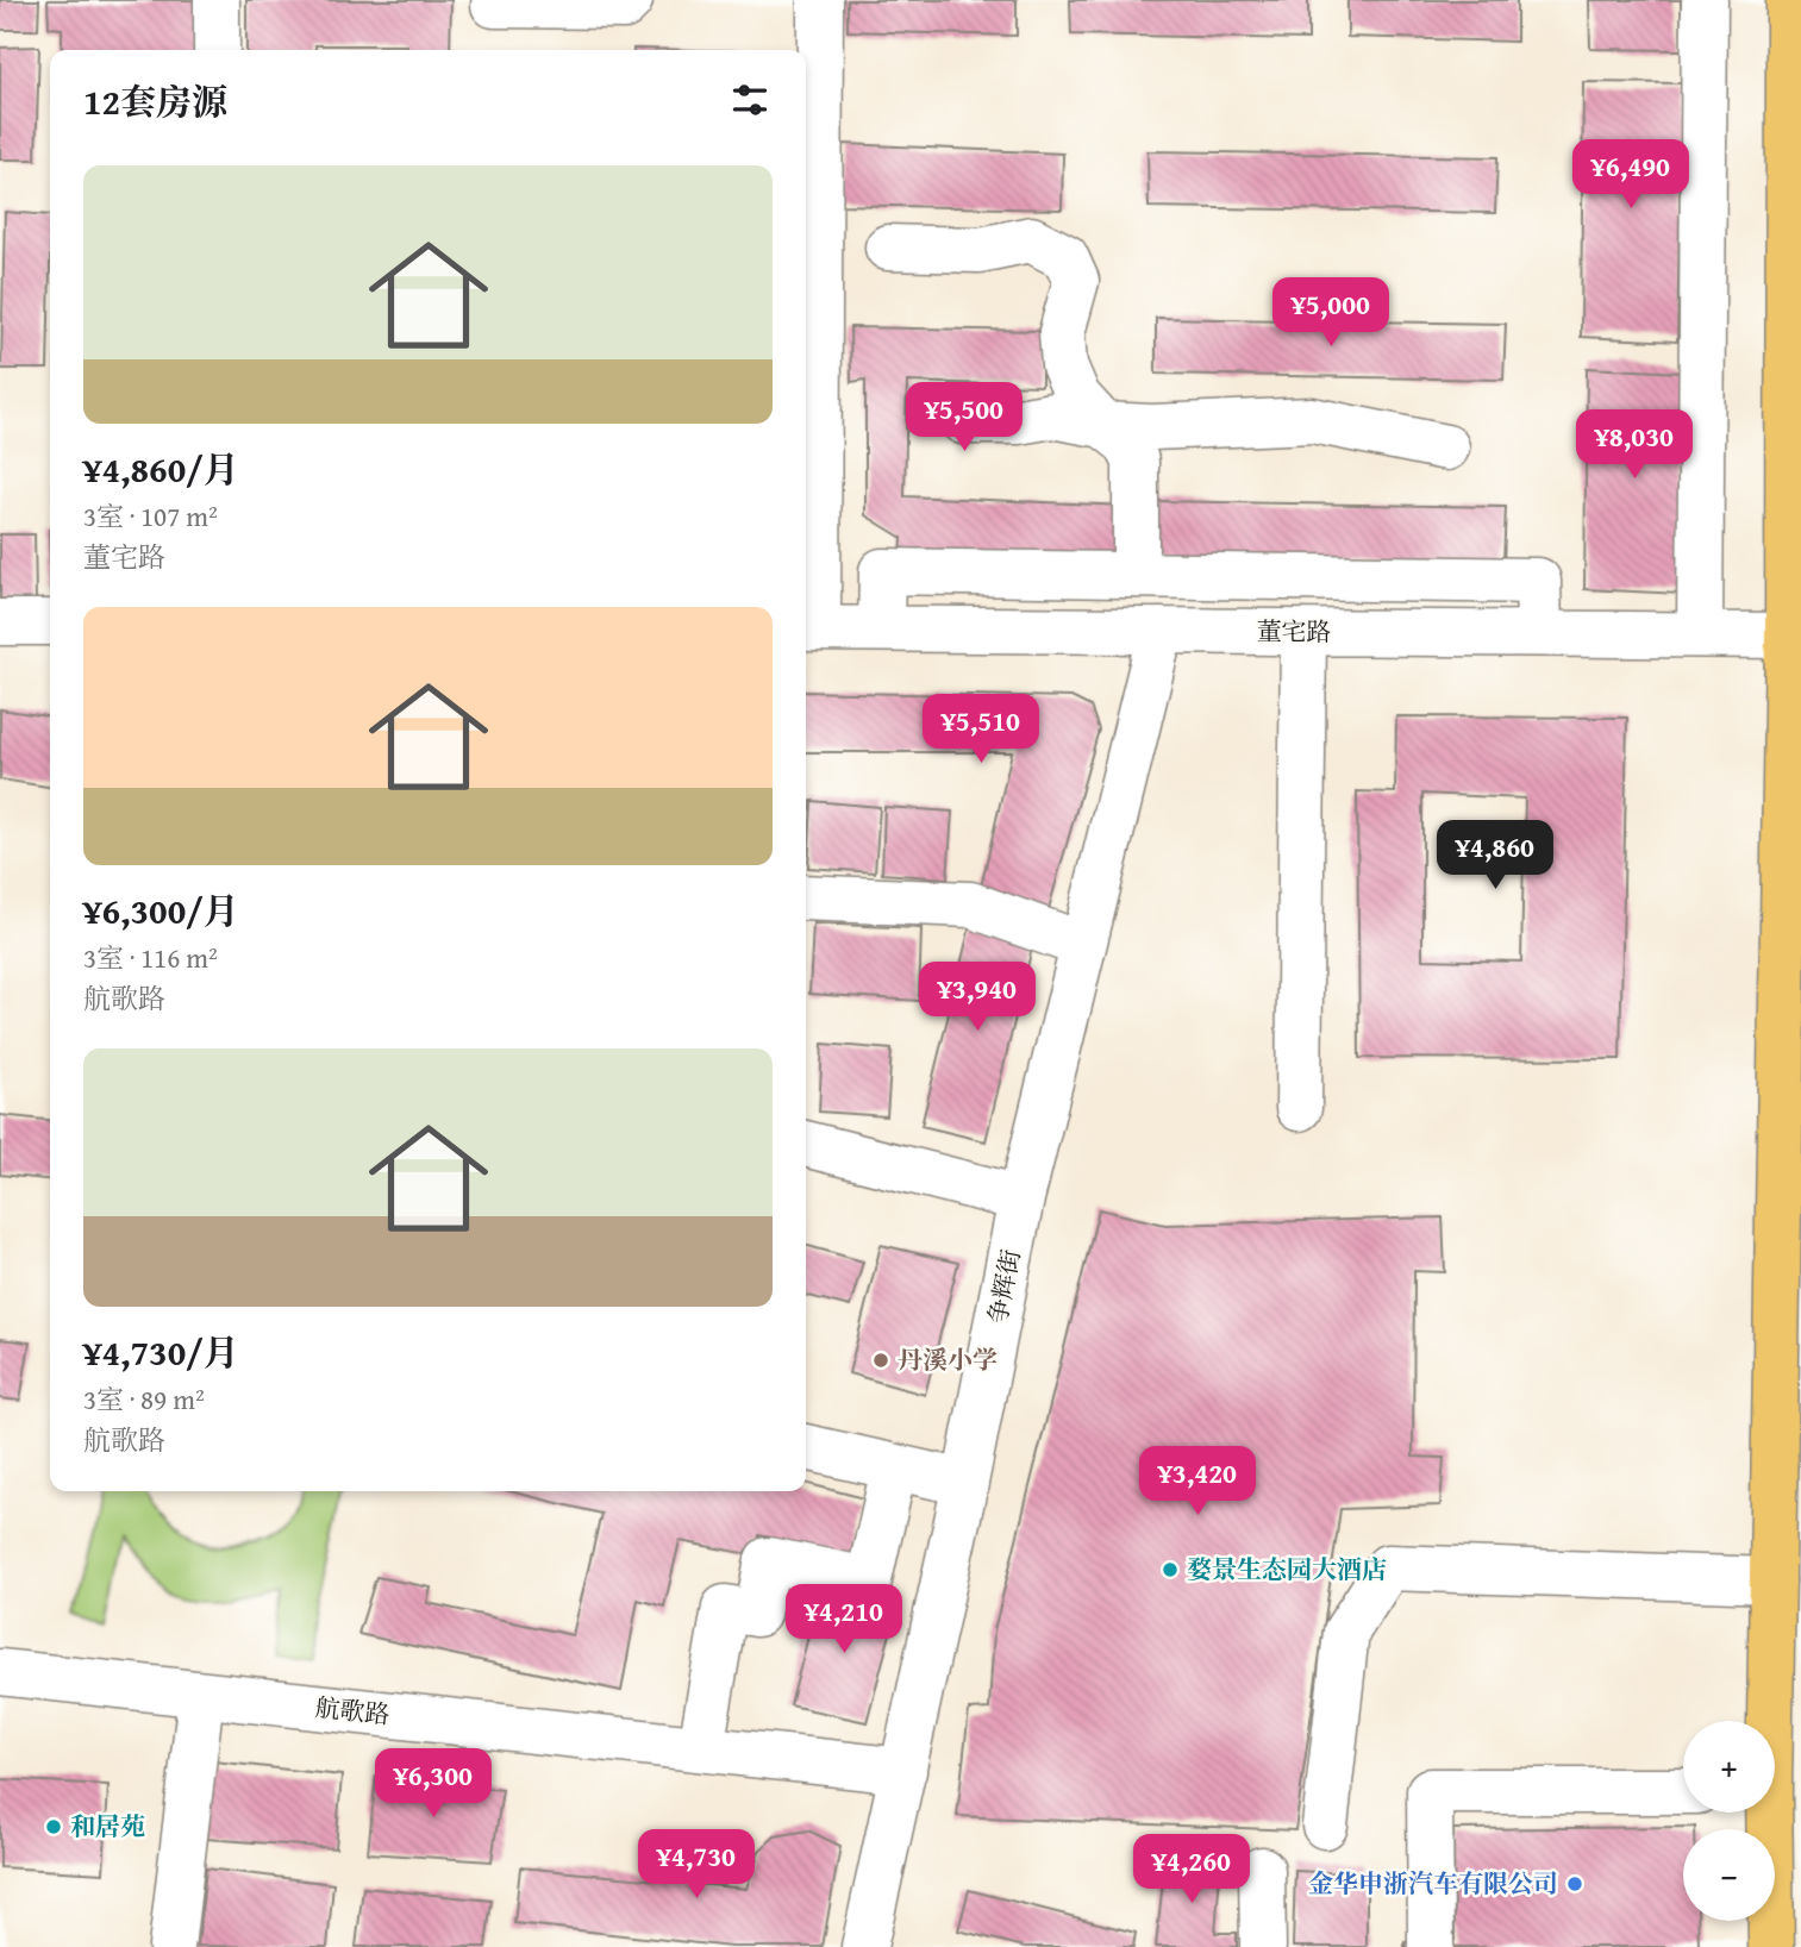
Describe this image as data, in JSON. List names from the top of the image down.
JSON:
{
  "streets": {
    "street": ["董宅路", "争辉街", "航歌路"]
  },
  "crossings": [
    ["董宅路", "争辉街"],
    ["争辉街", "航歌路"]
  ],
  "places": [
    "丹溪小学",
    "婺景生态园大酒店",
    "和居苑",
    "金华申浙汽车有限公司"
  ],
  "page": {
    "heading": "12套房源",
    "price": [
      "¥6,490",
      "¥5,000",
      "¥5,500",
      "¥8,030",
      "¥5,510",
      "¥4,860",
      "¥3,940",
      "¥3,420",
      "¥4,210",
      "¥6,300",
      "¥4,730",
      "¥4,260"
    ],
    "list": [
      {
        "name": "¥4,860/月",
        "note": "3室 · 107 m² · 董宅路"
      },
      {
        "name": "¥6,300/月",
        "note": "3室 · 116 m² · 航歌路"
      },
      {
        "name": "¥4,730/月",
        "note": "3室 · 89 m² · 航歌路"
      }
    ],
    "map_buttons": ["+", "−"]
  }
}
